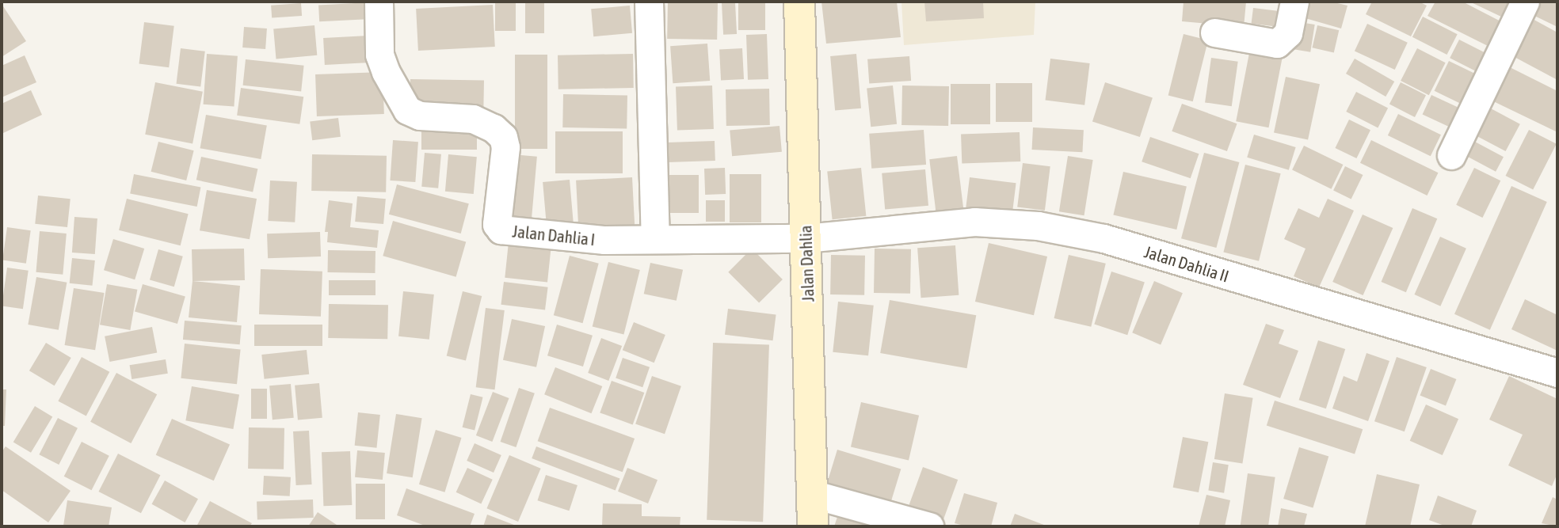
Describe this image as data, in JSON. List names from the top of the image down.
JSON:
{
  "streets": {
    "street": ["Jalan Dahlia I", "Jalan Dahlia", "Jalan Dahlia II"]
  },
  "crossings": [
    ["Jalan Dahlia I", "Jalan Dahlia"],
    ["Jalan Dahlia I", "Jalan Dahlia II"],
    ["Jalan Dahlia", "Jalan Dahlia II"]
  ]
}
